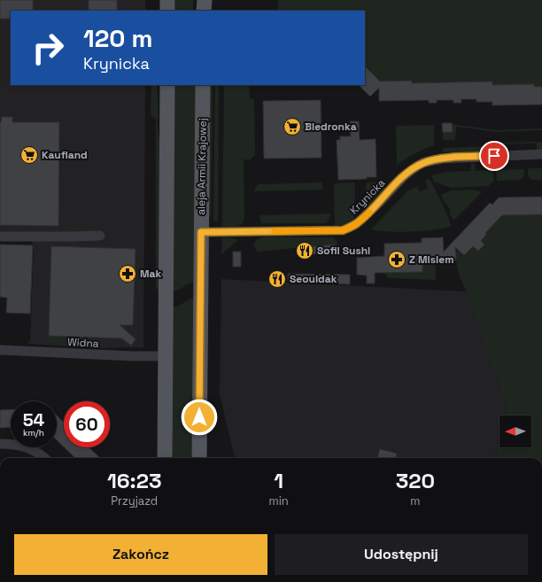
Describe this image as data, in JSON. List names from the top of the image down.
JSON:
{
  "streets": {
    "main road": ["aleja Armii Krajowej"],
    "street": ["Krynicka", "Widna"]
  },
  "crossings": [
    ["aleja Armii Krajowej", "Krynicka"]
  ],
  "places": {
    "supermarket": ["Biedronka", "Kaufland"],
    "restaurant": ["Sofii Sushi", "Seouldak"],
    "pharmacy": ["Z Misiem", "Mak"]
  },
  "north": "left",
  "page": {
    "turn": ["120 m", "Krynicka"],
    "speed": "54 km/h",
    "limit": "60",
    "eta": [
      "16:23",
      "Przyjazd",
      "1",
      "min",
      "320",
      "m"
    ],
    "buttons": ["Zakończ", "Udostępnij"]
  }
}
